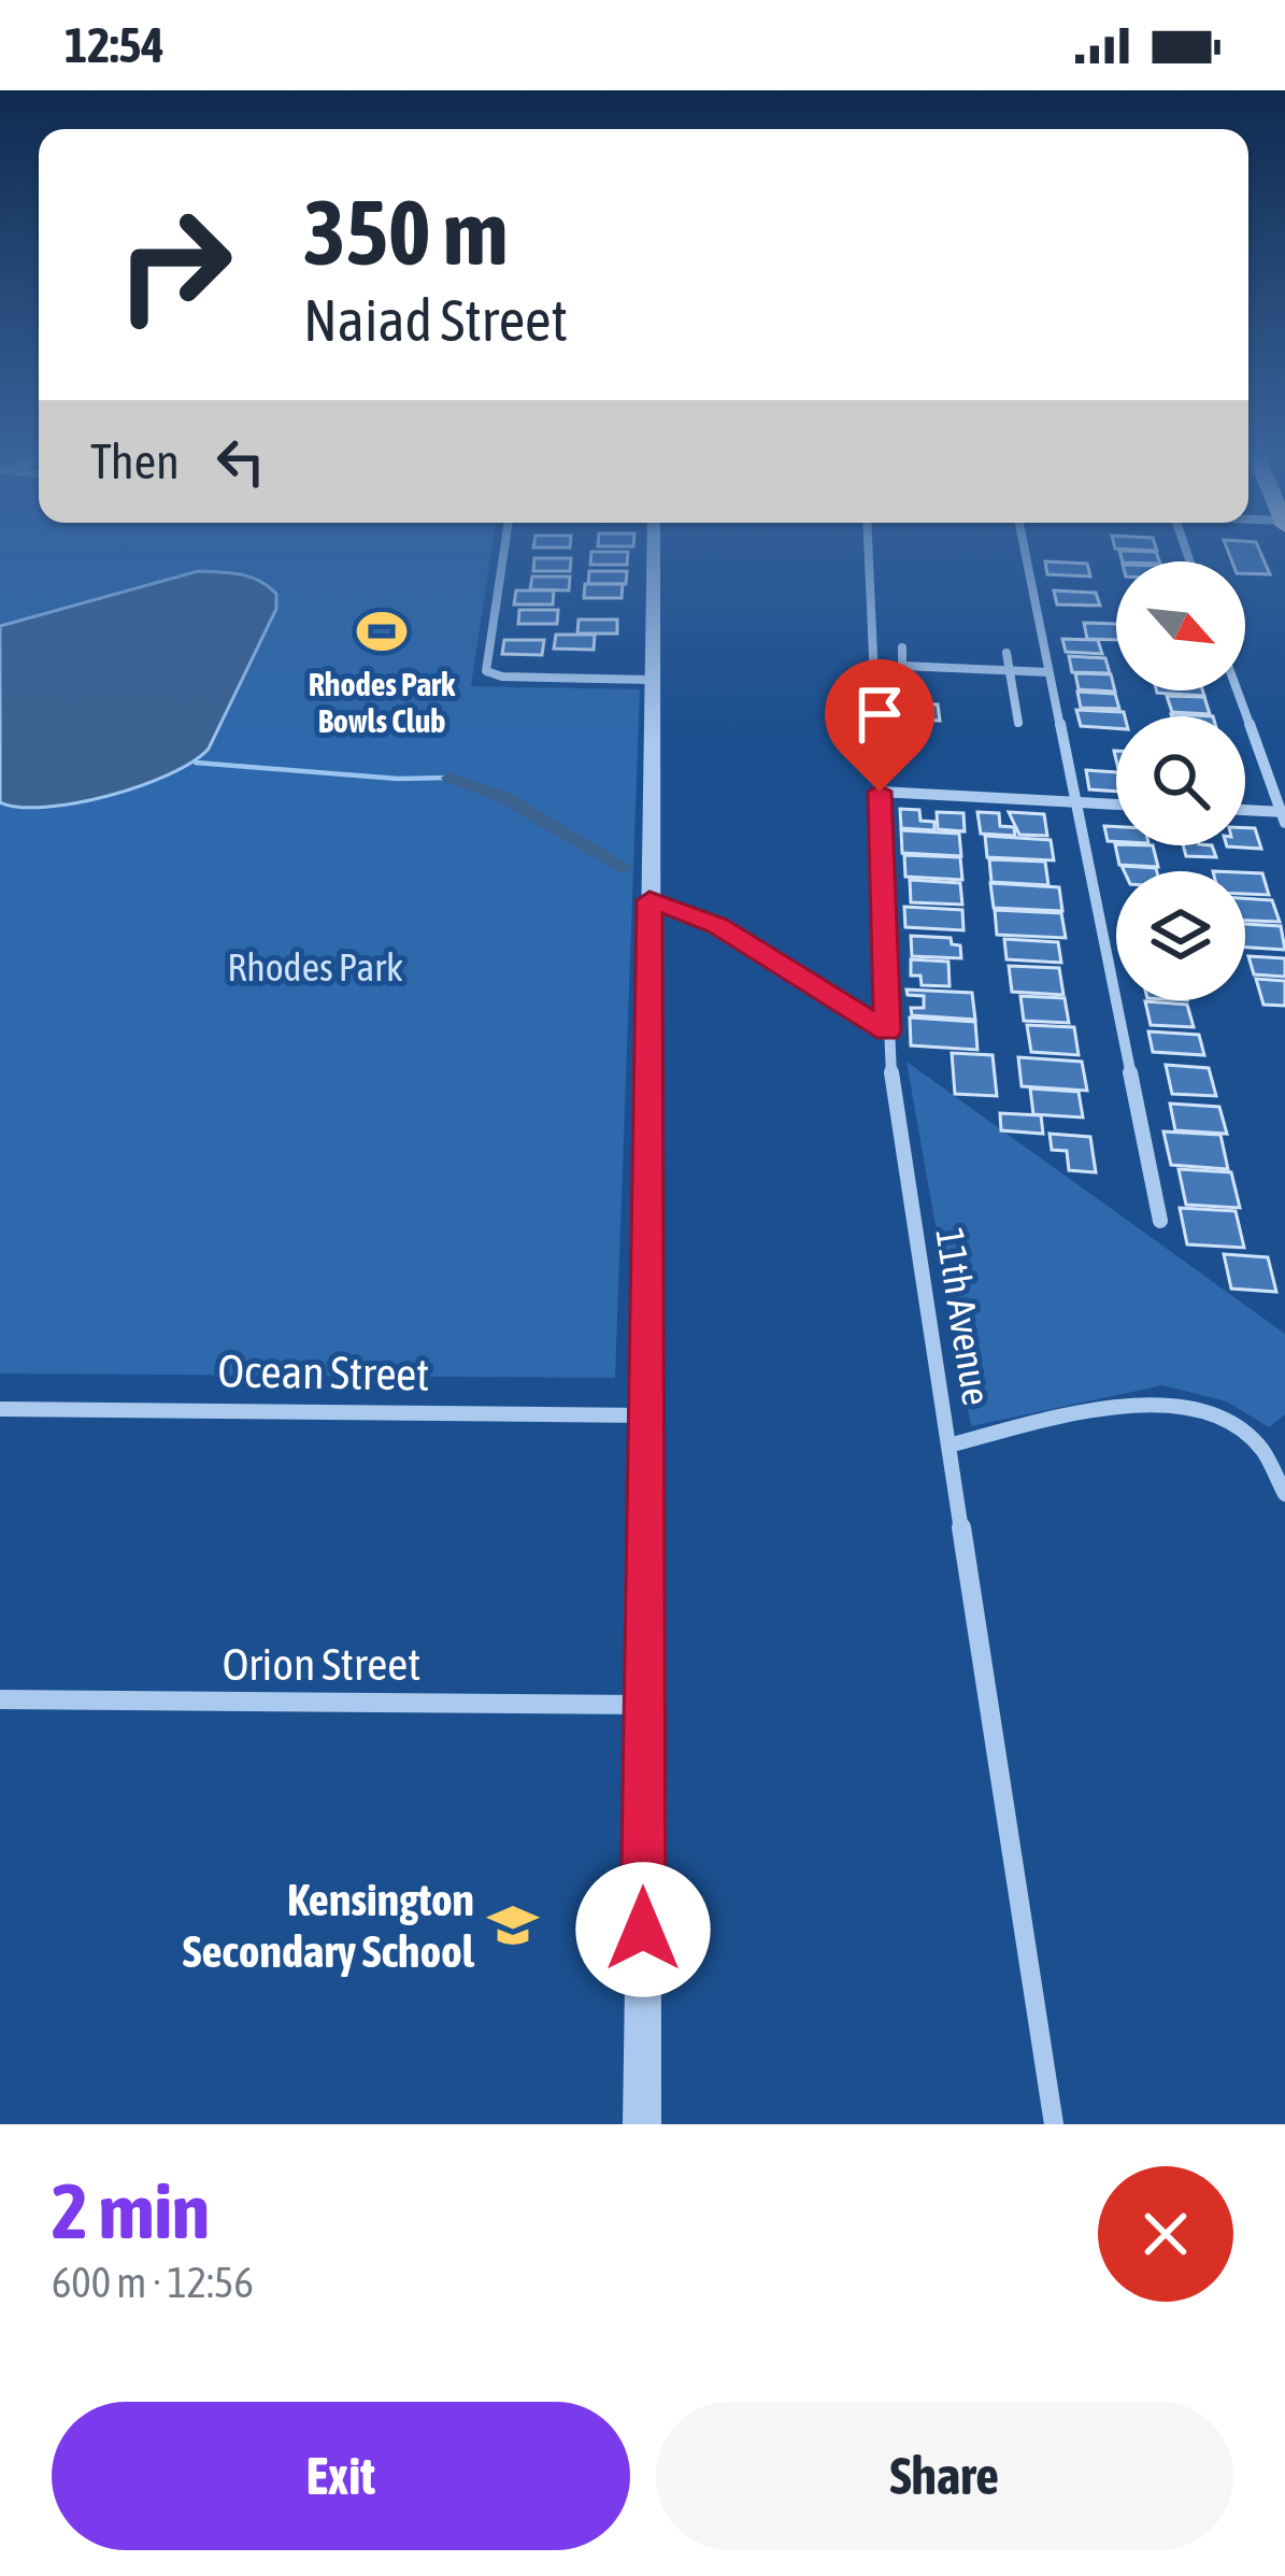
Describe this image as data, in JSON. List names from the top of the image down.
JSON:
{
  "streets": {
    "street": ["11th Avenue", "Ocean Street", "Orion Street"]
  },
  "parks": ["Rhodes Park"],
  "places": {
    "sports": ["Rhodes Park Bowls Club"],
    "school or university": ["Kensington Secondary School"]
  },
  "north": "bottom right",
  "page": {
    "status": "12:54",
    "turn": ["350 m", "Naiad Street"],
    "then": "Then",
    "heading": ["2 min", "600 m · 12:56"],
    "buttons": ["Exit", "Share"]
  }
}
